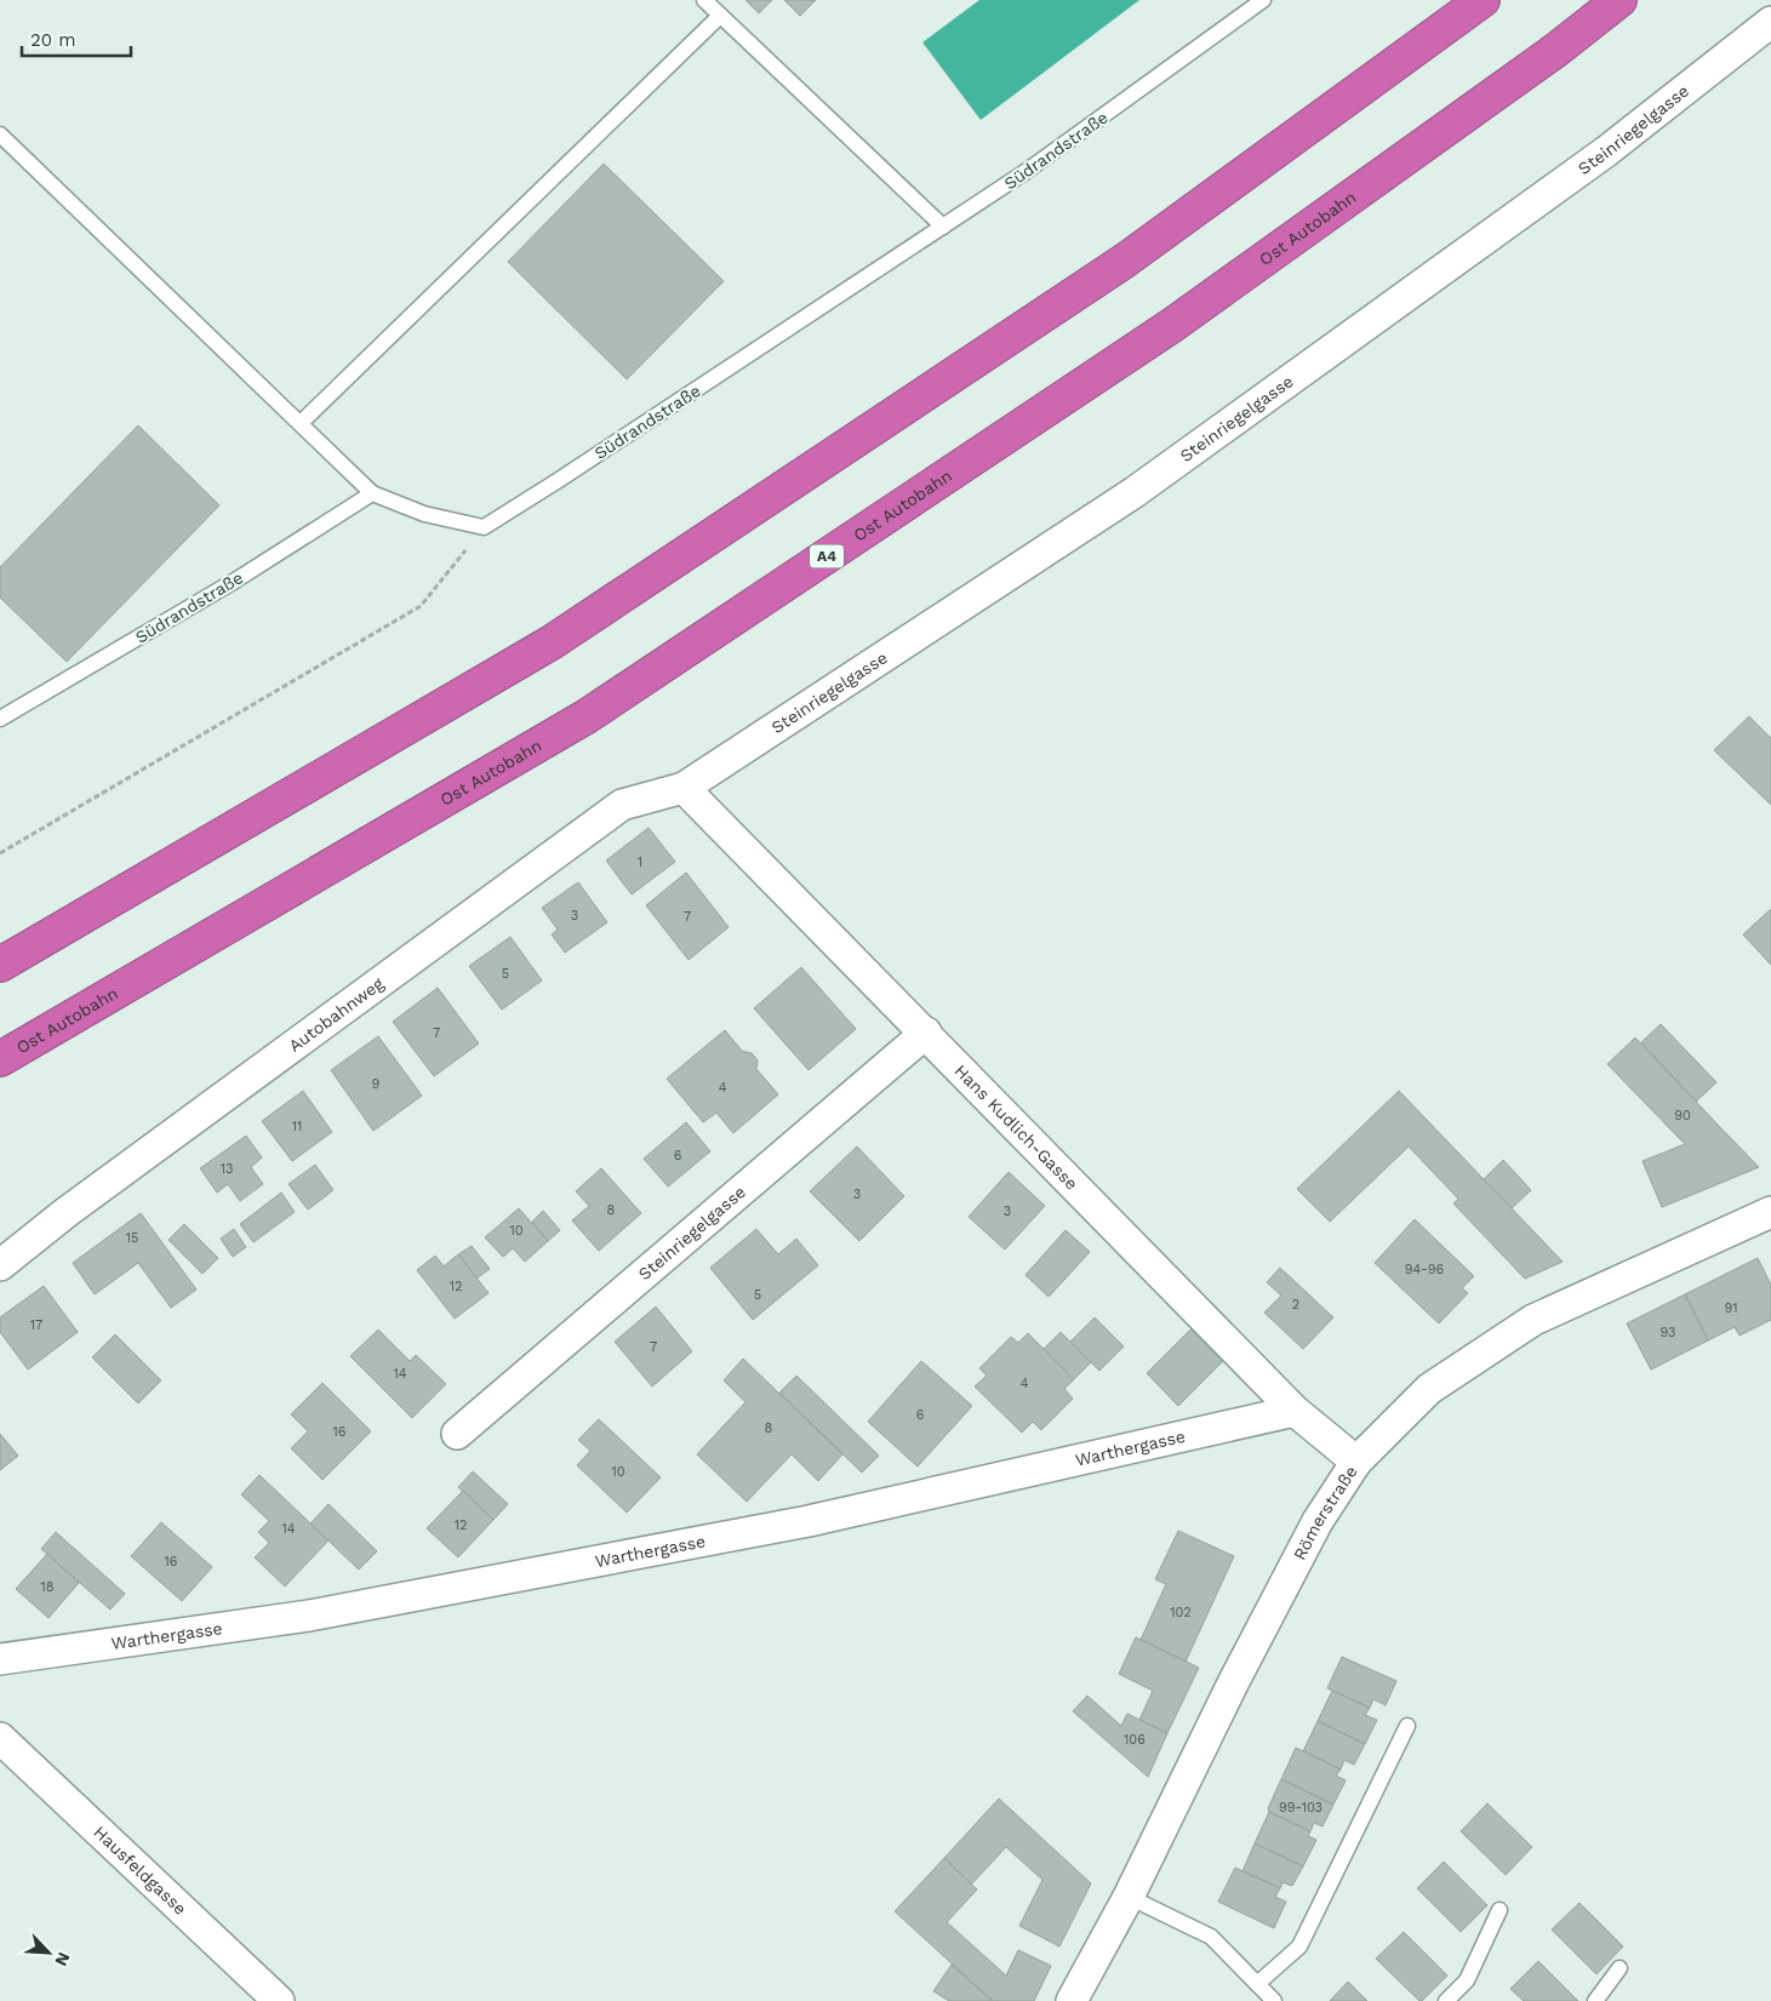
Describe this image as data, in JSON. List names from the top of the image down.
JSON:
{
  "streets": {
    "highway": ["Ost Autobahn", "A4"],
    "street": [
      "Steinriegelgasse",
      "Autobahnweg",
      "Hans Kudlich-Gasse",
      "Warthergasse",
      "Römerstraße",
      "Hausfeldgasse"
    ],
    "lane": ["Südrandstraße"]
  },
  "crossings": [
    ["Steinriegelgasse", "Autobahnweg"],
    ["Steinriegelgasse", "Hans Kudlich-Gasse"],
    ["Autobahnweg", "Hans Kudlich-Gasse"],
    ["Hans Kudlich-Gasse", "Warthergasse"],
    ["Hans Kudlich-Gasse", "Römerstraße"]
  ],
  "house_numbers": [
    "1",
    "3",
    "7",
    "5",
    "7",
    "9",
    "4",
    "90",
    "11",
    "6",
    "13",
    "3",
    "8",
    "3",
    "10",
    "15",
    "94-96",
    "12",
    "5",
    "2",
    "91",
    "17",
    "93",
    "7",
    "14",
    "4",
    "6",
    "8",
    "16",
    "10",
    "12",
    "14",
    "16",
    "18",
    "102",
    "106",
    "99-103"
  ],
  "scale_bar": "20 m",
  "north": "bottom right"
}
